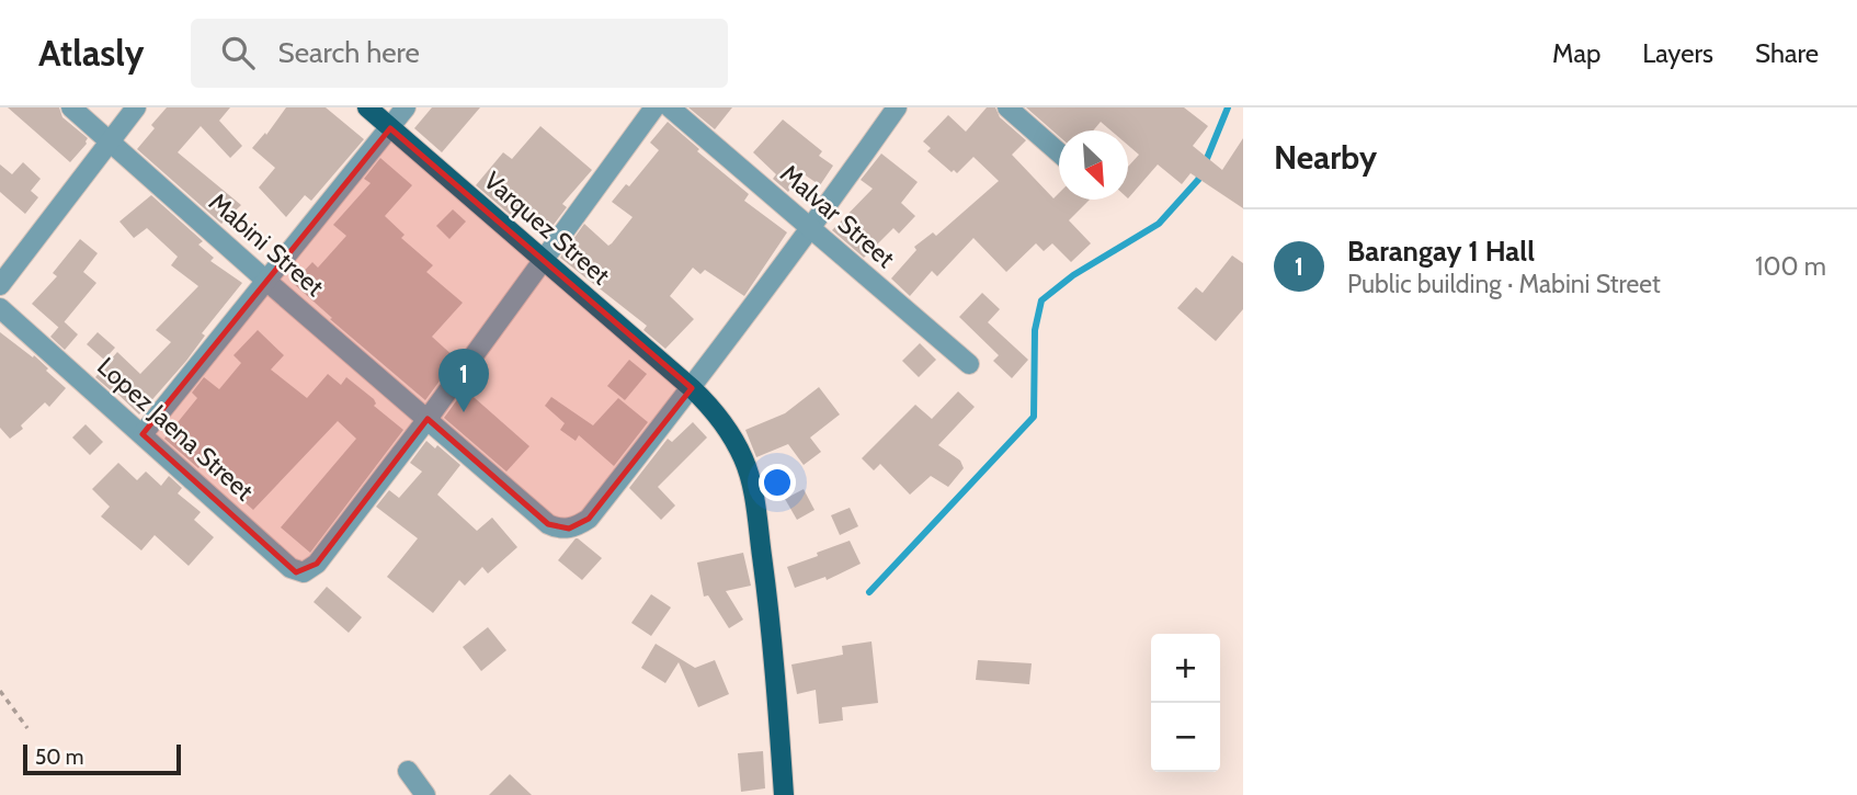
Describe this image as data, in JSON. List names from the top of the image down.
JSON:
{
  "streets": {
    "main road": ["Varquez Street"],
    "street": ["Malvar Street", "Mabini Street", "Lopez Jaena Street"]
  },
  "crossings": [
    ["Malvar Street", "Mabini Street"],
    ["Varquez Street", "Mabini Street"],
    ["Mabini Street", "Lopez Jaena Street"]
  ],
  "scale_bar": "50 m",
  "north": "bottom right",
  "page": {
    "header": "Atlasly",
    "search": "Search here",
    "nav": ["Map", "Layers", "Share"],
    "heading": "Nearby",
    "list": [
      {
        "mark": "1",
        "name": "Barangay 1 Hall",
        "note": "Public building · Mabini Street",
        "value": "100 m"
      }
    ],
    "pins": "1",
    "map_buttons": ["+", "−"],
    "scale": "50 m"
  }
}
